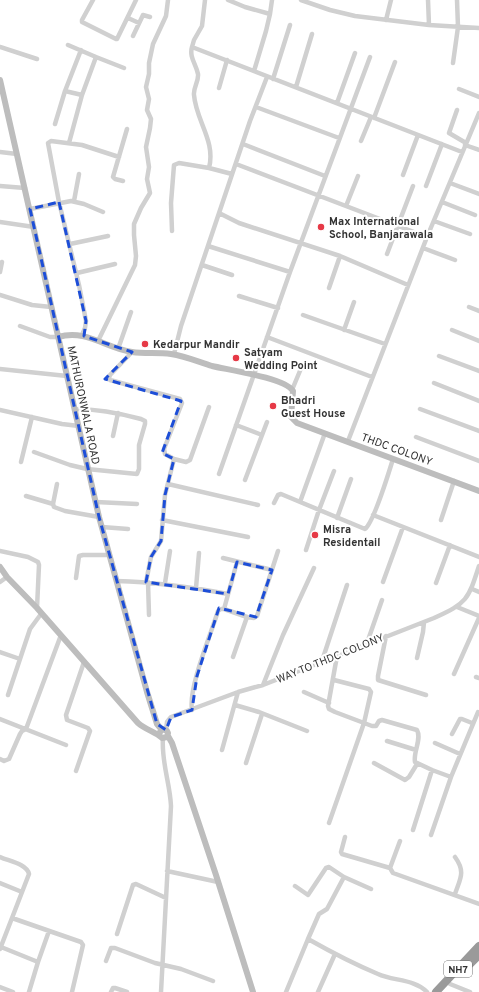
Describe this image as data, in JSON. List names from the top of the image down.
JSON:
{
  "streets": {
    "highway": ["NH7"],
    "street": ["MATHURONWALA ROAD", "THDC COLONY", "WAY TO THDC COLONY"]
  },
  "crossings": [
    ["MATHURONWALA ROAD", "WAY TO THDC COLONY"]
  ],
  "places": [
    "Max International School, Banjarawala",
    "Kedarpur Mandir",
    "Satyam Wedding Point",
    "Bhadri Guest House",
    "Misra Residentail"
  ]
}
